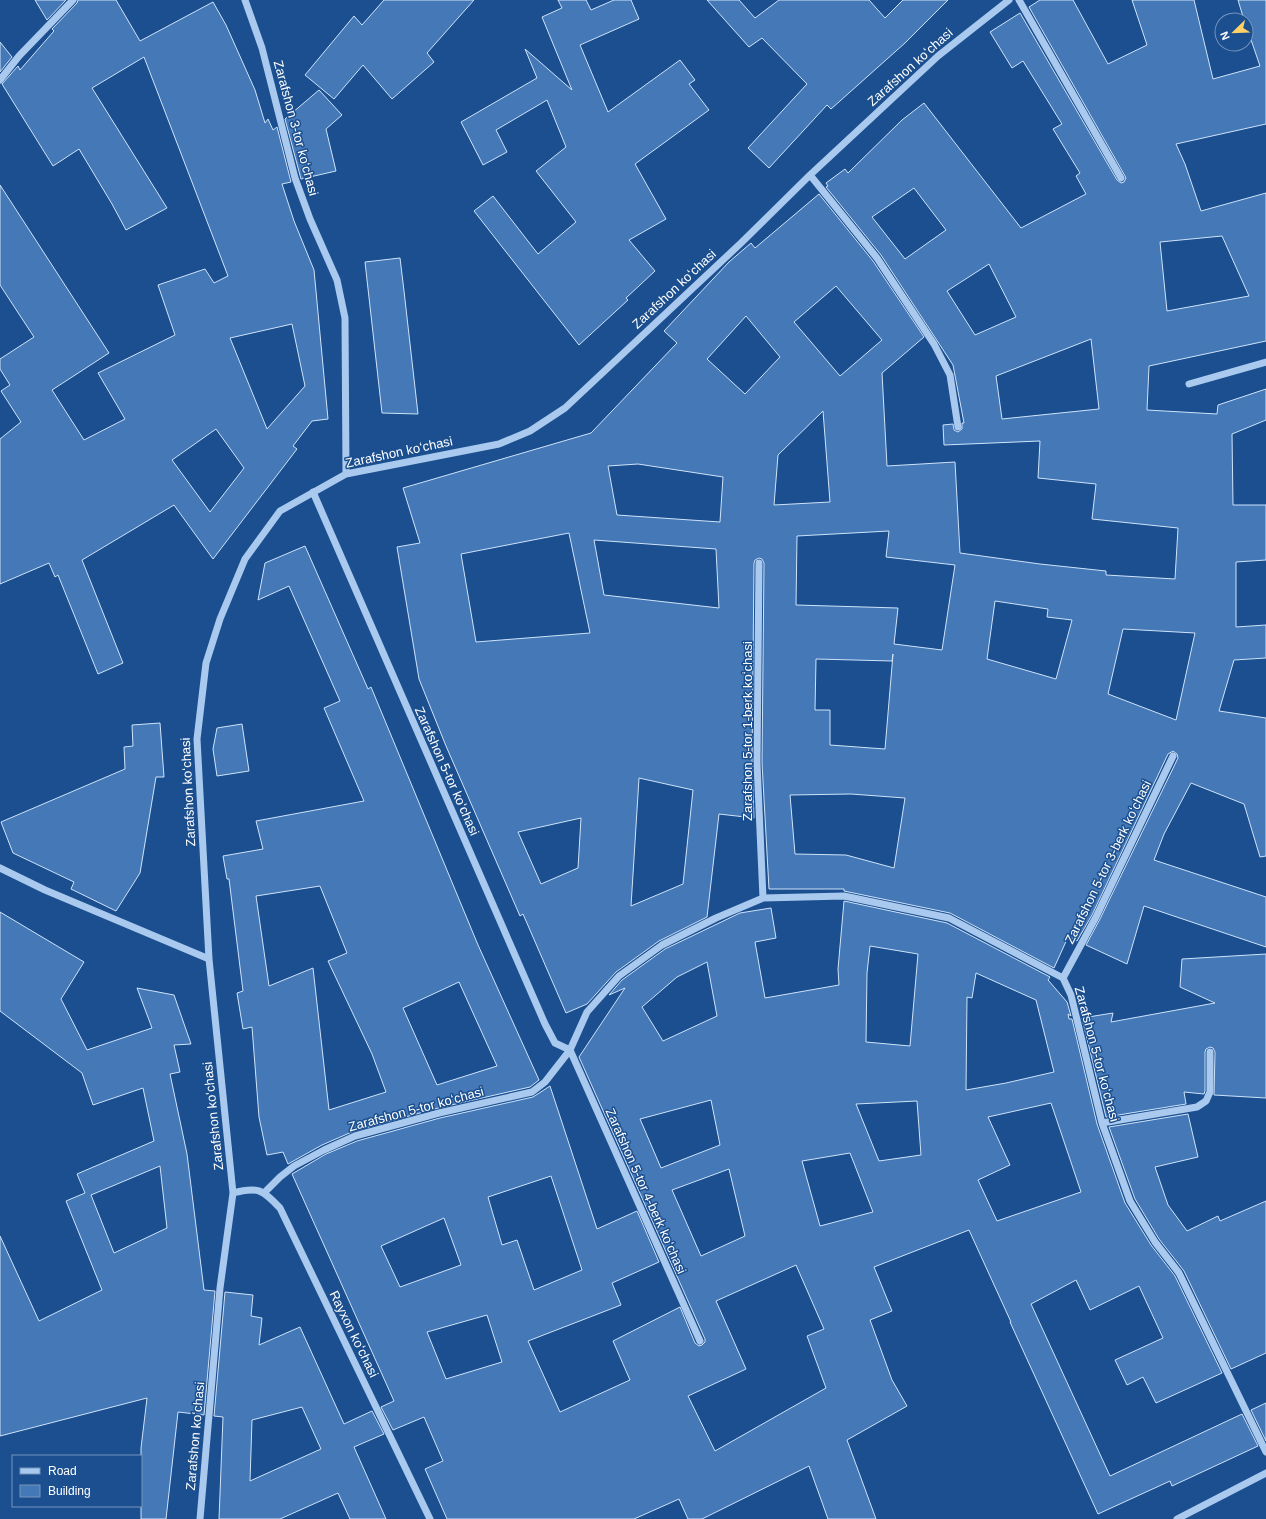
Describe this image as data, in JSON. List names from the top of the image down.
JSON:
{
  "streets": {
    "street": [
      "Zarafshon koʻchasi",
      "Zarafshon 3-tor koʻchasi",
      "Zarafshon 5-tor 1-berk koʻchasi",
      "Zarafshon 5-tor koʻchasi",
      "Zarafshon 5-tor 3-berk koʻchasi",
      "Zarafshon 5-tor 4-berk koʻchasi",
      "Rayxon koʻchasi"
    ]
  },
  "crossings": [
    ["Zarafshon koʻchasi", "Zarafshon 3-tor koʻchasi"],
    ["Zarafshon koʻchasi", "Zarafshon 5-tor koʻchasi"],
    ["Zarafshon 5-tor 1-berk koʻchasi", "Zarafshon 5-tor koʻchasi"],
    ["Zarafshon 5-tor koʻchasi", "Zarafshon 5-tor 3-berk koʻchasi"],
    ["Zarafshon 5-tor koʻchasi", "Zarafshon 5-tor 4-berk koʻchasi"],
    ["Zarafshon 5-tor koʻchasi", "Rayxon koʻchasi"]
  ],
  "legend": ["Road", "Building"],
  "north": "bottom left"
}
